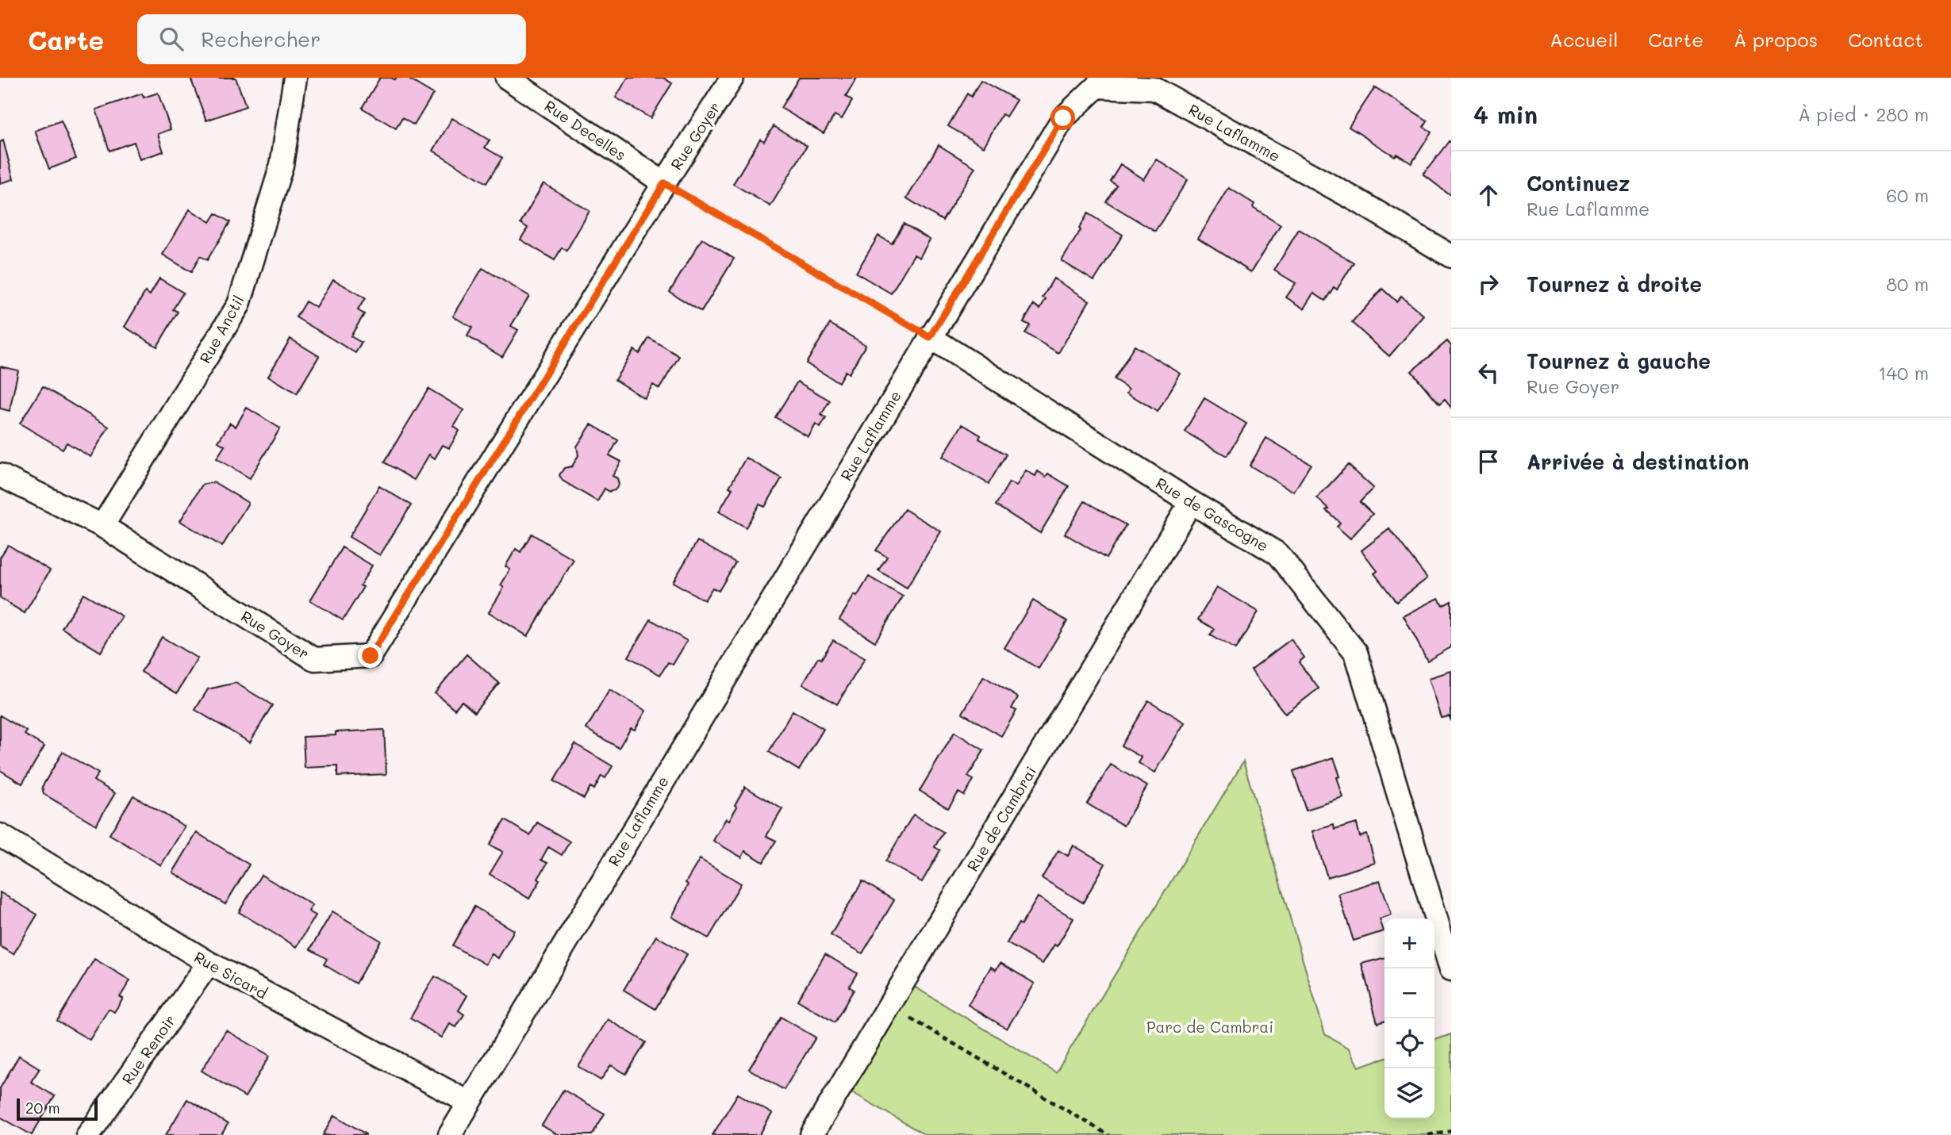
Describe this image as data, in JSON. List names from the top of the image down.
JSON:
{
  "streets": {
    "street": [
      "Rue Decelles",
      "Rue Laflamme",
      "Rue Goyer",
      "Rue Anctil",
      "Rue de Gascogne",
      "Rue de Cambrai",
      "Rue Sicard",
      "Rue Renoir"
    ]
  },
  "crossings": [
    ["Rue Decelles", "Rue Goyer"],
    ["Rue Laflamme", "Rue de Gascogne"],
    ["Rue Laflamme", "Rue Sicard"],
    ["Rue Goyer", "Rue Anctil"],
    ["Rue de Gascogne", "Rue de Cambrai"],
    ["Rue Sicard", "Rue Renoir"]
  ],
  "parks": ["Parc de Cambrai"],
  "scale_bar": "20 m",
  "page": {
    "header": "Carte",
    "search": "Rechercher",
    "nav": [
      "Accueil",
      "Carte",
      "À propos",
      "Contact"
    ],
    "heading": ["4 min", "À pied · 280 m"],
    "list": [
      ["Continuez", "Rue Laflamme", "60 m"],
      ["Tournez à droite", "80 m"],
      ["Tournez à gauche", "Rue Goyer", "140 m"],
      "Arrivée à destination"
    ],
    "map_buttons": ["+", "−"],
    "scale": "20 m"
  }
}
